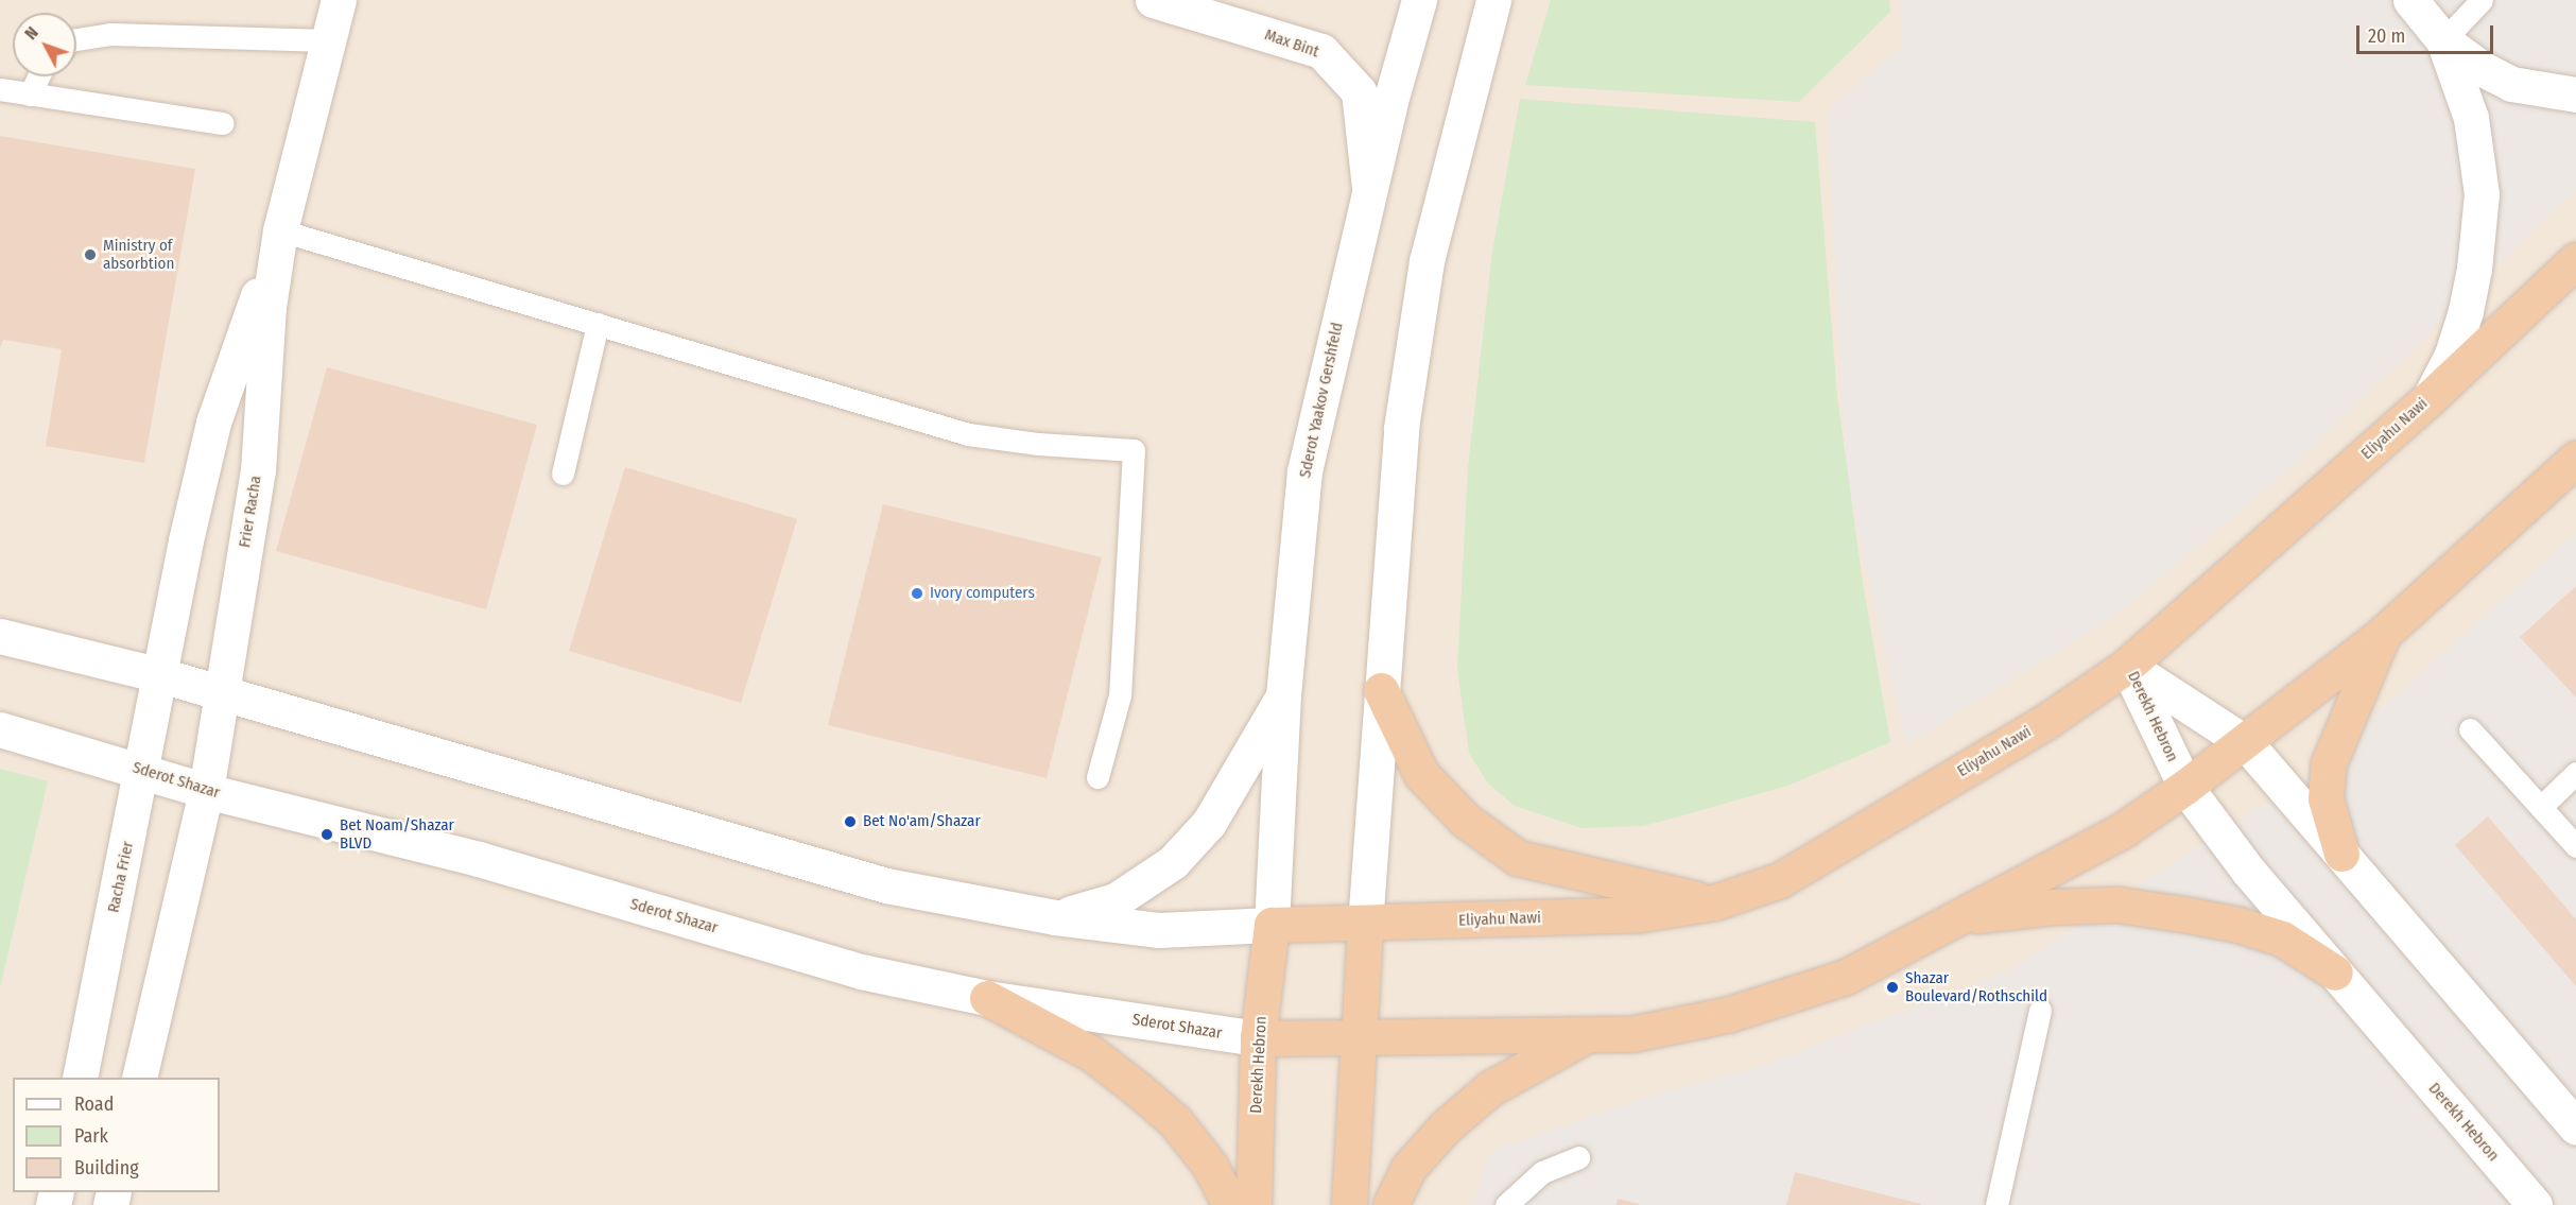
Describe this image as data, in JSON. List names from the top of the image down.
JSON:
{
  "streets": {
    "highway": ["Eliyahu Nawi", "Derekh Hebron", "Sderot Shazar"],
    "main road": [
      "Max Bint",
      "Sderot Yaakov Gershfeld",
      "Frier Racha",
      "Racha Frier"
    ]
  },
  "crossings": [
    ["Max Bint", "Sderot Yaakov Gershfeld"],
    ["Sderot Yaakov Gershfeld", "Eliyahu Nawi"],
    ["Sderot Yaakov Gershfeld", "Derekh Hebron"],
    ["Eliyahu Nawi", "Derekh Hebron"],
    ["Frier Racha", "Sderot Shazar"],
    ["Frier Racha", "Racha Frier"],
    ["Derekh Hebron", "Sderot Shazar"],
    ["Sderot Shazar", "Racha Frier"]
  ],
  "places": [
    "Ministry of absorbtion",
    "Ivory computers",
    "Bet No'am/Shazar",
    "Bet Noam/Shazar BLVD",
    "Shazar Boulevard/Rothschild"
  ],
  "legend": ["Road", "Park", "Building"],
  "scale_bar": "20 m",
  "north": "top left"
}
